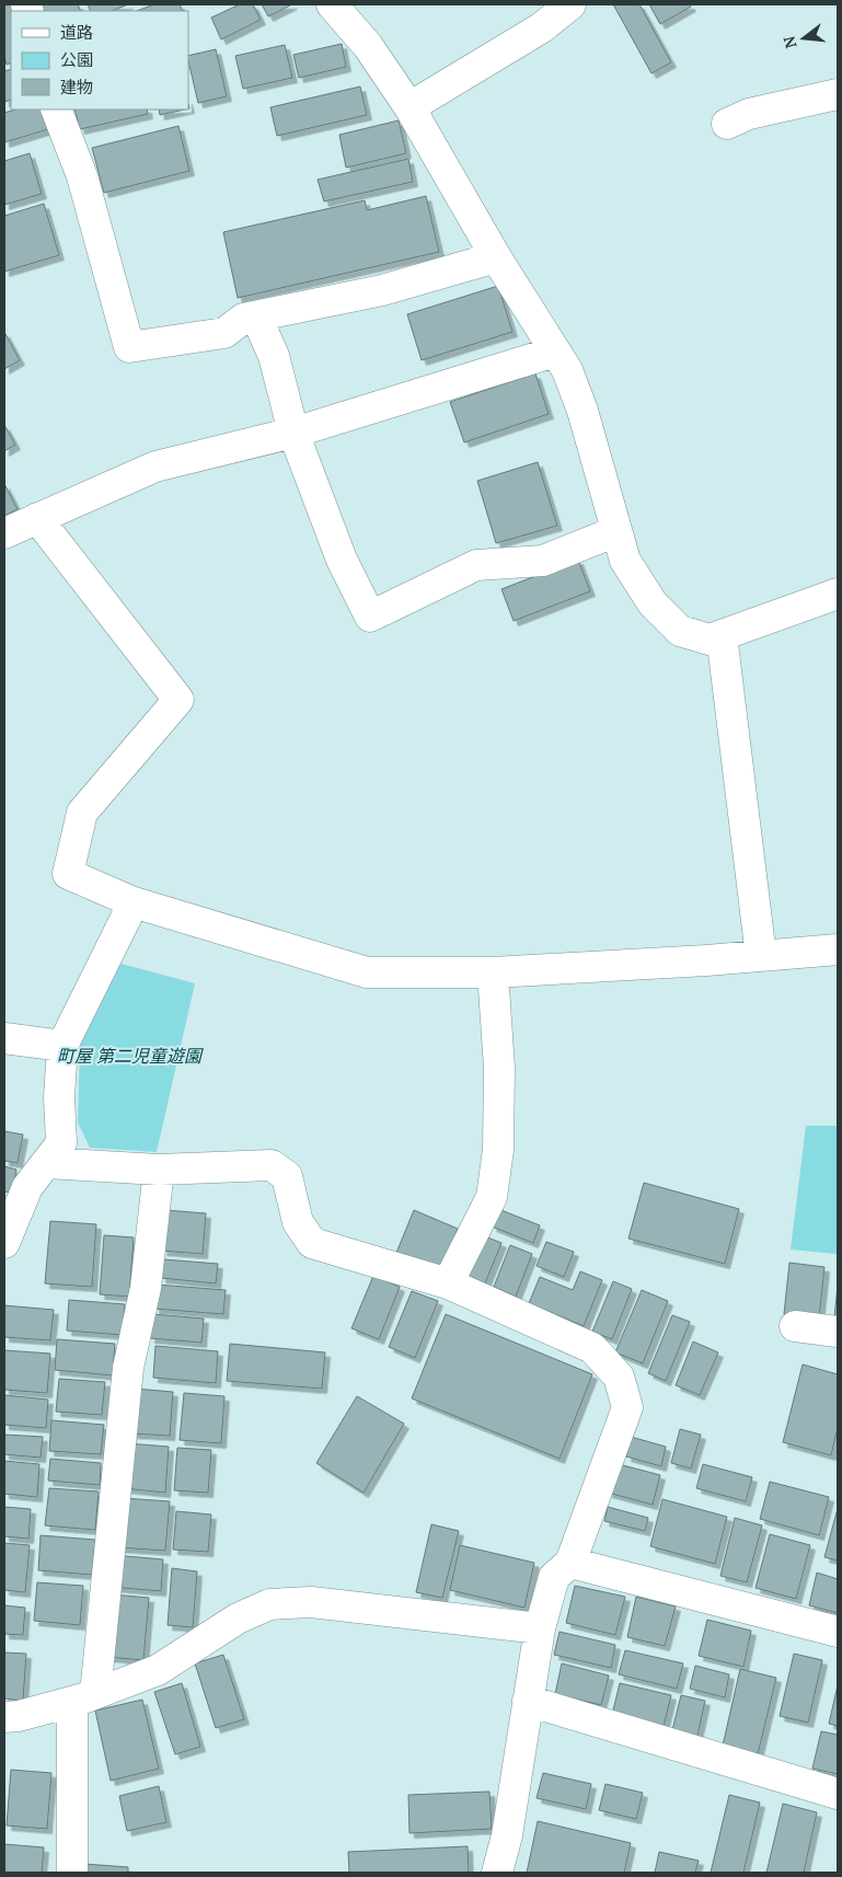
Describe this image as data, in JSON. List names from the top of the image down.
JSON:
{
  "parks": ["町屋 第二児童遊園"],
  "legend": ["道路", "公園", "建物"],
  "north": "left"
}
